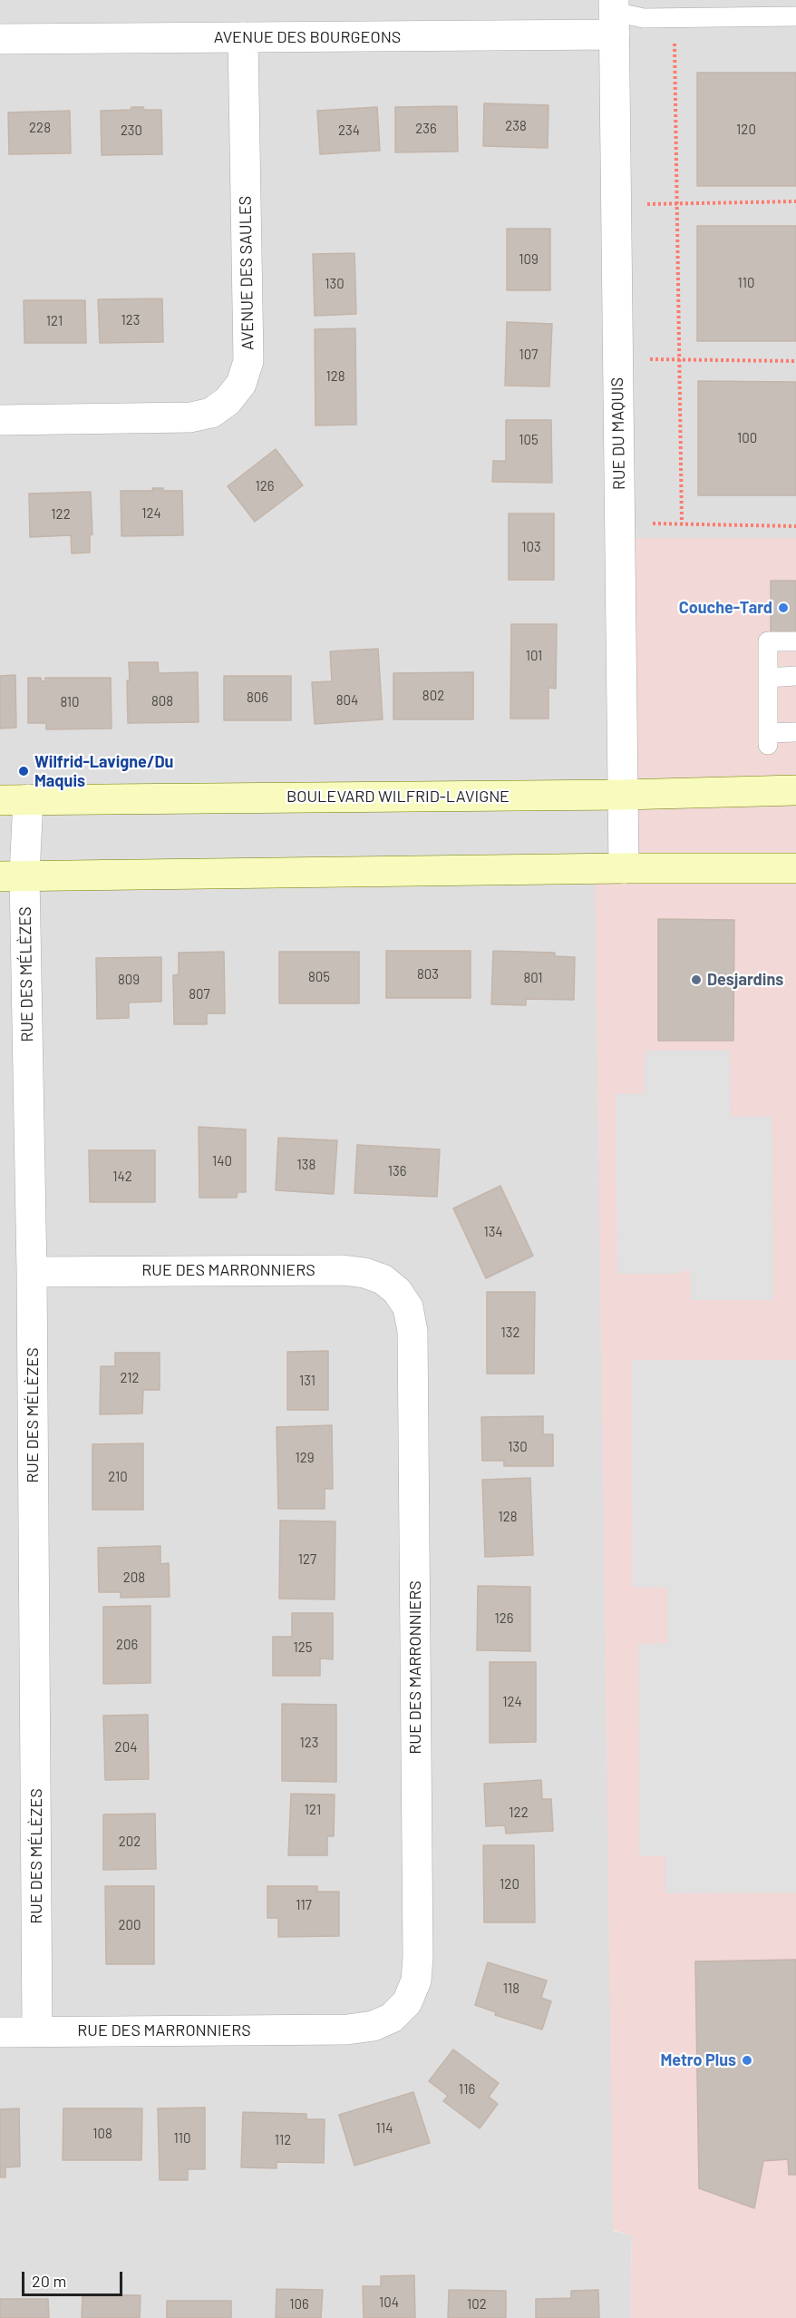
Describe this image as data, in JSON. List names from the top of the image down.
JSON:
{
  "streets": {
    "street": [
      "AVENUE DES BOURGEONS",
      "AVENUE DES SAULES",
      "RUE DU MAQUIS",
      "BOULEVARD WILFRID-LAVIGNE",
      "RUE DES MÉLÈZES",
      "RUE DES MARRONNIERS"
    ]
  },
  "crossings": [
    ["AVENUE DES BOURGEONS", "AVENUE DES SAULES"],
    ["AVENUE DES BOURGEONS", "RUE DU MAQUIS"],
    ["RUE DU MAQUIS", "BOULEVARD WILFRID-LAVIGNE"],
    ["BOULEVARD WILFRID-LAVIGNE", "RUE DES MÉLÈZES"],
    ["RUE DES MÉLÈZES", "RUE DES MARRONNIERS"]
  ],
  "places": [
    "Couche-Tard",
    "Wilfrid-Lavigne/Du Maquis",
    "Desjardins",
    "Metro Plus"
  ],
  "house_numbers": [
    "238",
    "228",
    "236",
    "120",
    "230",
    "234",
    "109",
    "110",
    "130",
    "123",
    "121",
    "107",
    "128",
    "100",
    "105",
    "126",
    "124",
    "122",
    "103",
    "101",
    "802",
    "806",
    "804",
    "808",
    "810",
    "803",
    "805",
    "801",
    "809",
    "807",
    "140",
    "138",
    "136",
    "142",
    "134",
    "132",
    "212",
    "131",
    "130",
    "129",
    "210",
    "128",
    "127",
    "208",
    "126",
    "206",
    "125",
    "124",
    "123",
    "204",
    "121",
    "122",
    "202",
    "120",
    "117",
    "200",
    "118",
    "116",
    "114",
    "108",
    "110",
    "112",
    "104",
    "106",
    "102"
  ],
  "scale_bar": "20 m"
}
